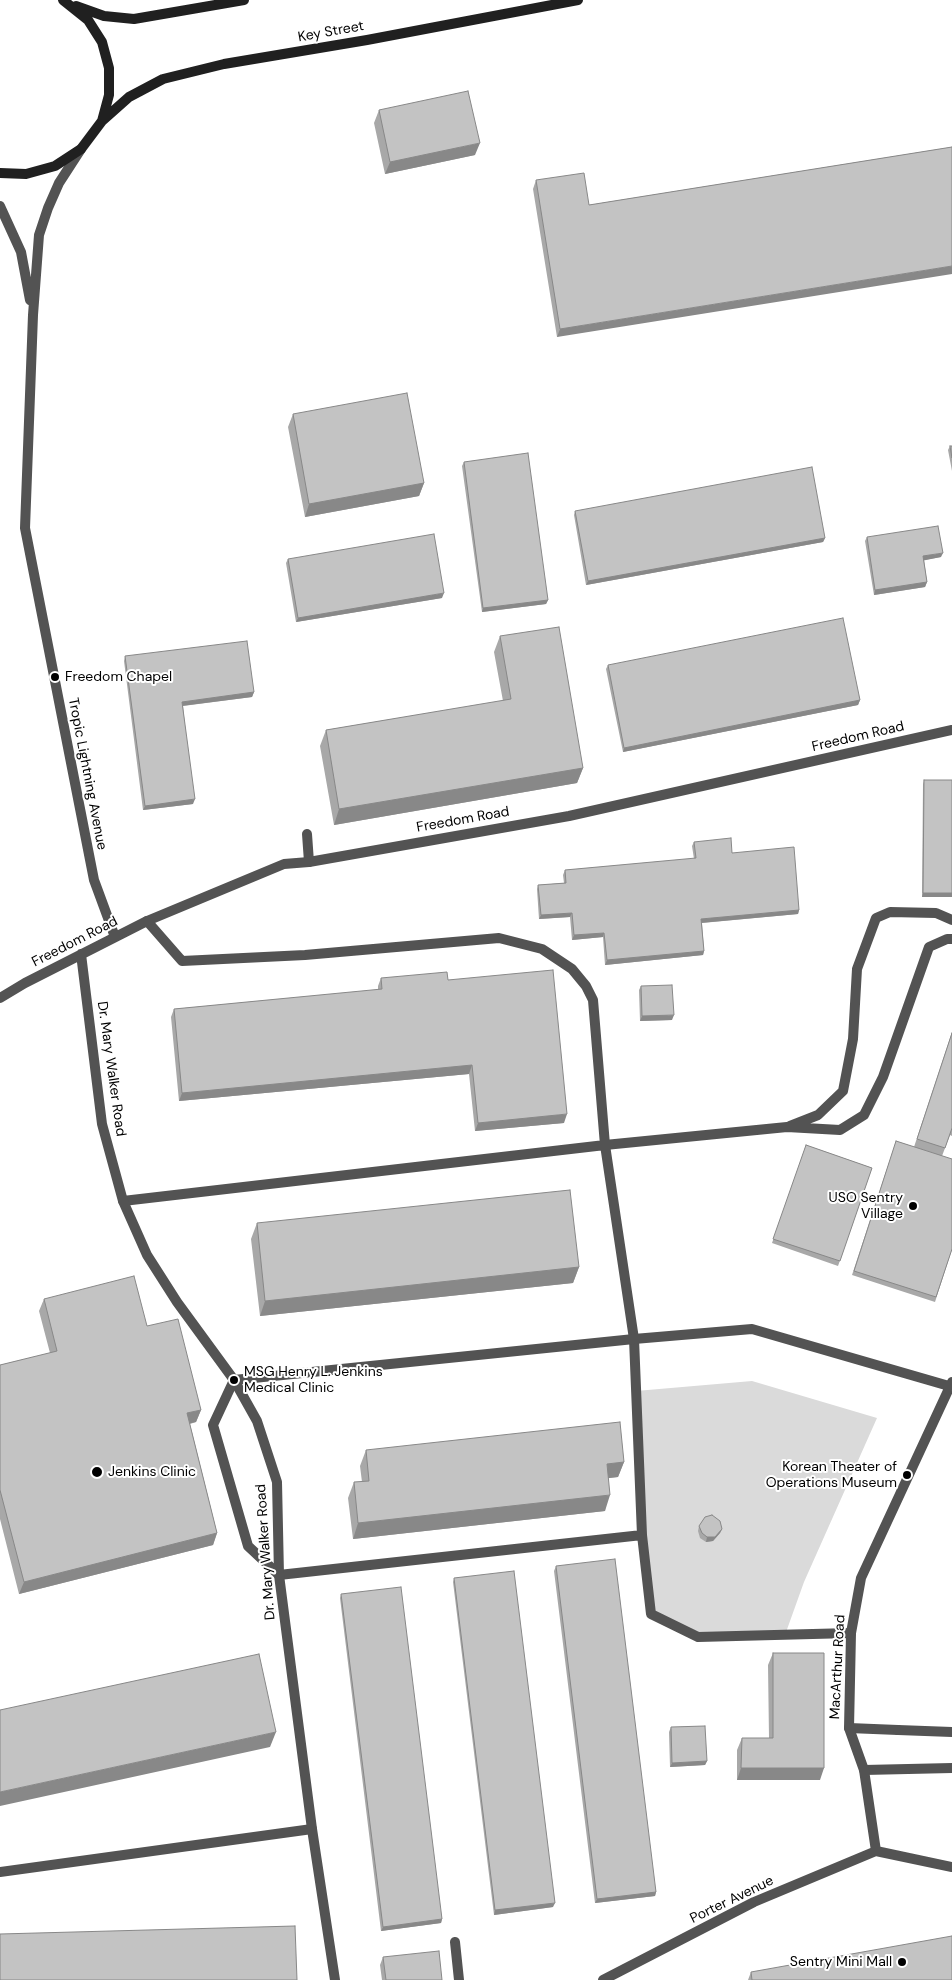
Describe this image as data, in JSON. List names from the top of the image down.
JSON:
{
  "streets": {
    "main road": ["Key Street"],
    "street": [
      "Freedom Road",
      "Tropic Lightning Avenue",
      "Dr. Mary Walker Road",
      "MacArthur Road",
      "Porter Avenue"
    ]
  },
  "crossings": [
    ["Freedom Road", "Tropic Lightning Avenue"],
    ["Freedom Road", "Dr. Mary Walker Road"],
    ["MacArthur Road", "Porter Avenue"]
  ],
  "places": [
    "Freedom Chapel",
    "USO Sentry Village",
    "MSG Henry L. Jenkins Medical Clinic",
    "Jenkins Clinic",
    "Korean Theater of Operations Museum",
    "Sentry Mini Mall"
  ]
}
